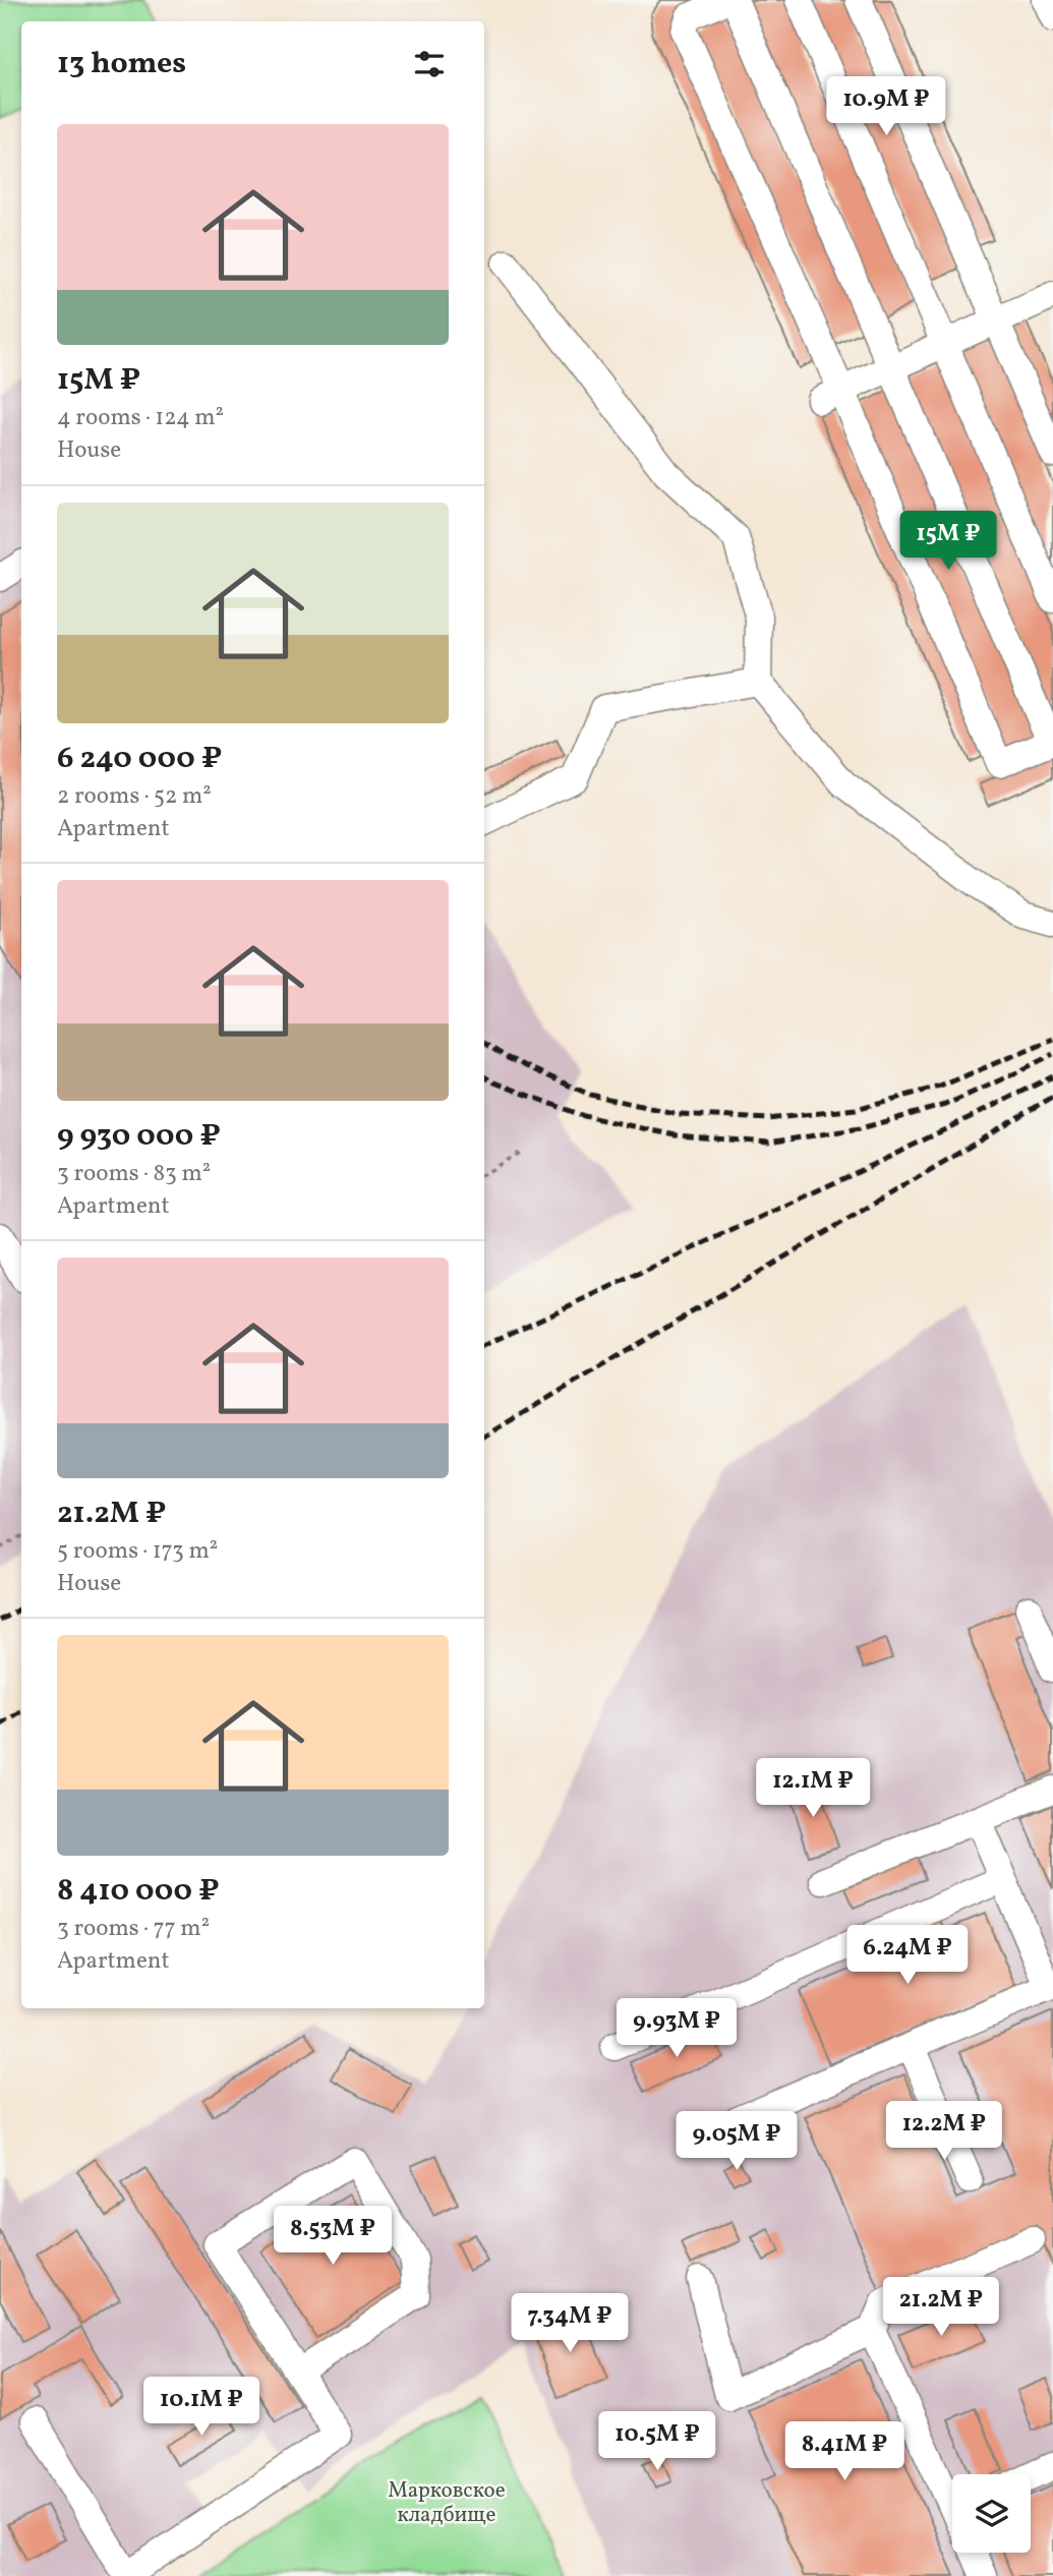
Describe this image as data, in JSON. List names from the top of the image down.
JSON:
{
  "parks": ["Марковское кладбище"],
  "page": {
    "heading": "13 homes",
    "price": [
      "10.9M ₽",
      "15M ₽",
      "12.1M ₽",
      "6.24M ₽",
      "9.93M ₽",
      "12.2M ₽",
      "9.05M ₽",
      "8.53M ₽",
      "21.2M ₽",
      "7.34M ₽",
      "10.1M ₽",
      "10.5M ₽",
      "8.41M ₽"
    ],
    "list": [
      {
        "name": "15M ₽",
        "note": "4 rooms · 124 m² · House"
      },
      {
        "name": "6 240 000 ₽",
        "note": "2 rooms · 52 m² · Apartment"
      },
      {
        "name": "9 930 000 ₽",
        "note": "3 rooms · 83 m² · Apartment"
      },
      {
        "name": "21.2M ₽",
        "note": "5 rooms · 173 m² · House"
      },
      {
        "name": "8 410 000 ₽",
        "note": "3 rooms · 77 m² · Apartment"
      }
    ]
  }
}
